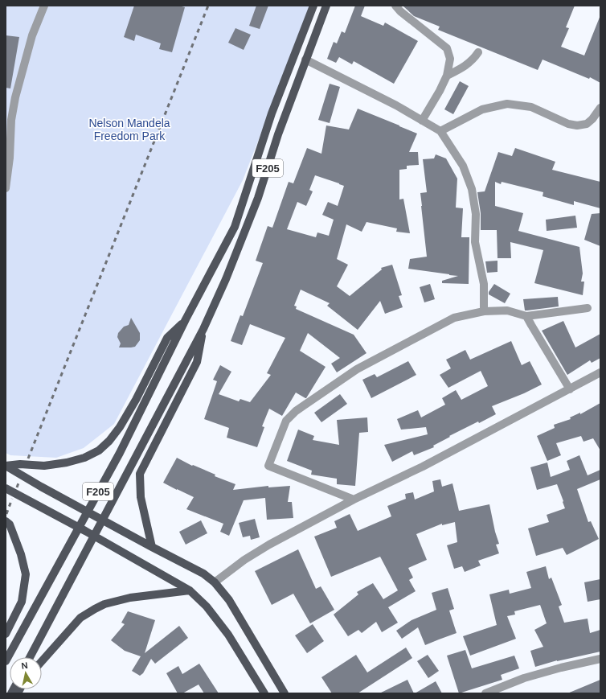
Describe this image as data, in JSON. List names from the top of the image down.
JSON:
{
  "streets": {
    "main road": ["F205"]
  },
  "parks": ["Nelson Mandela Freedom Park"],
  "north": "top"
}
